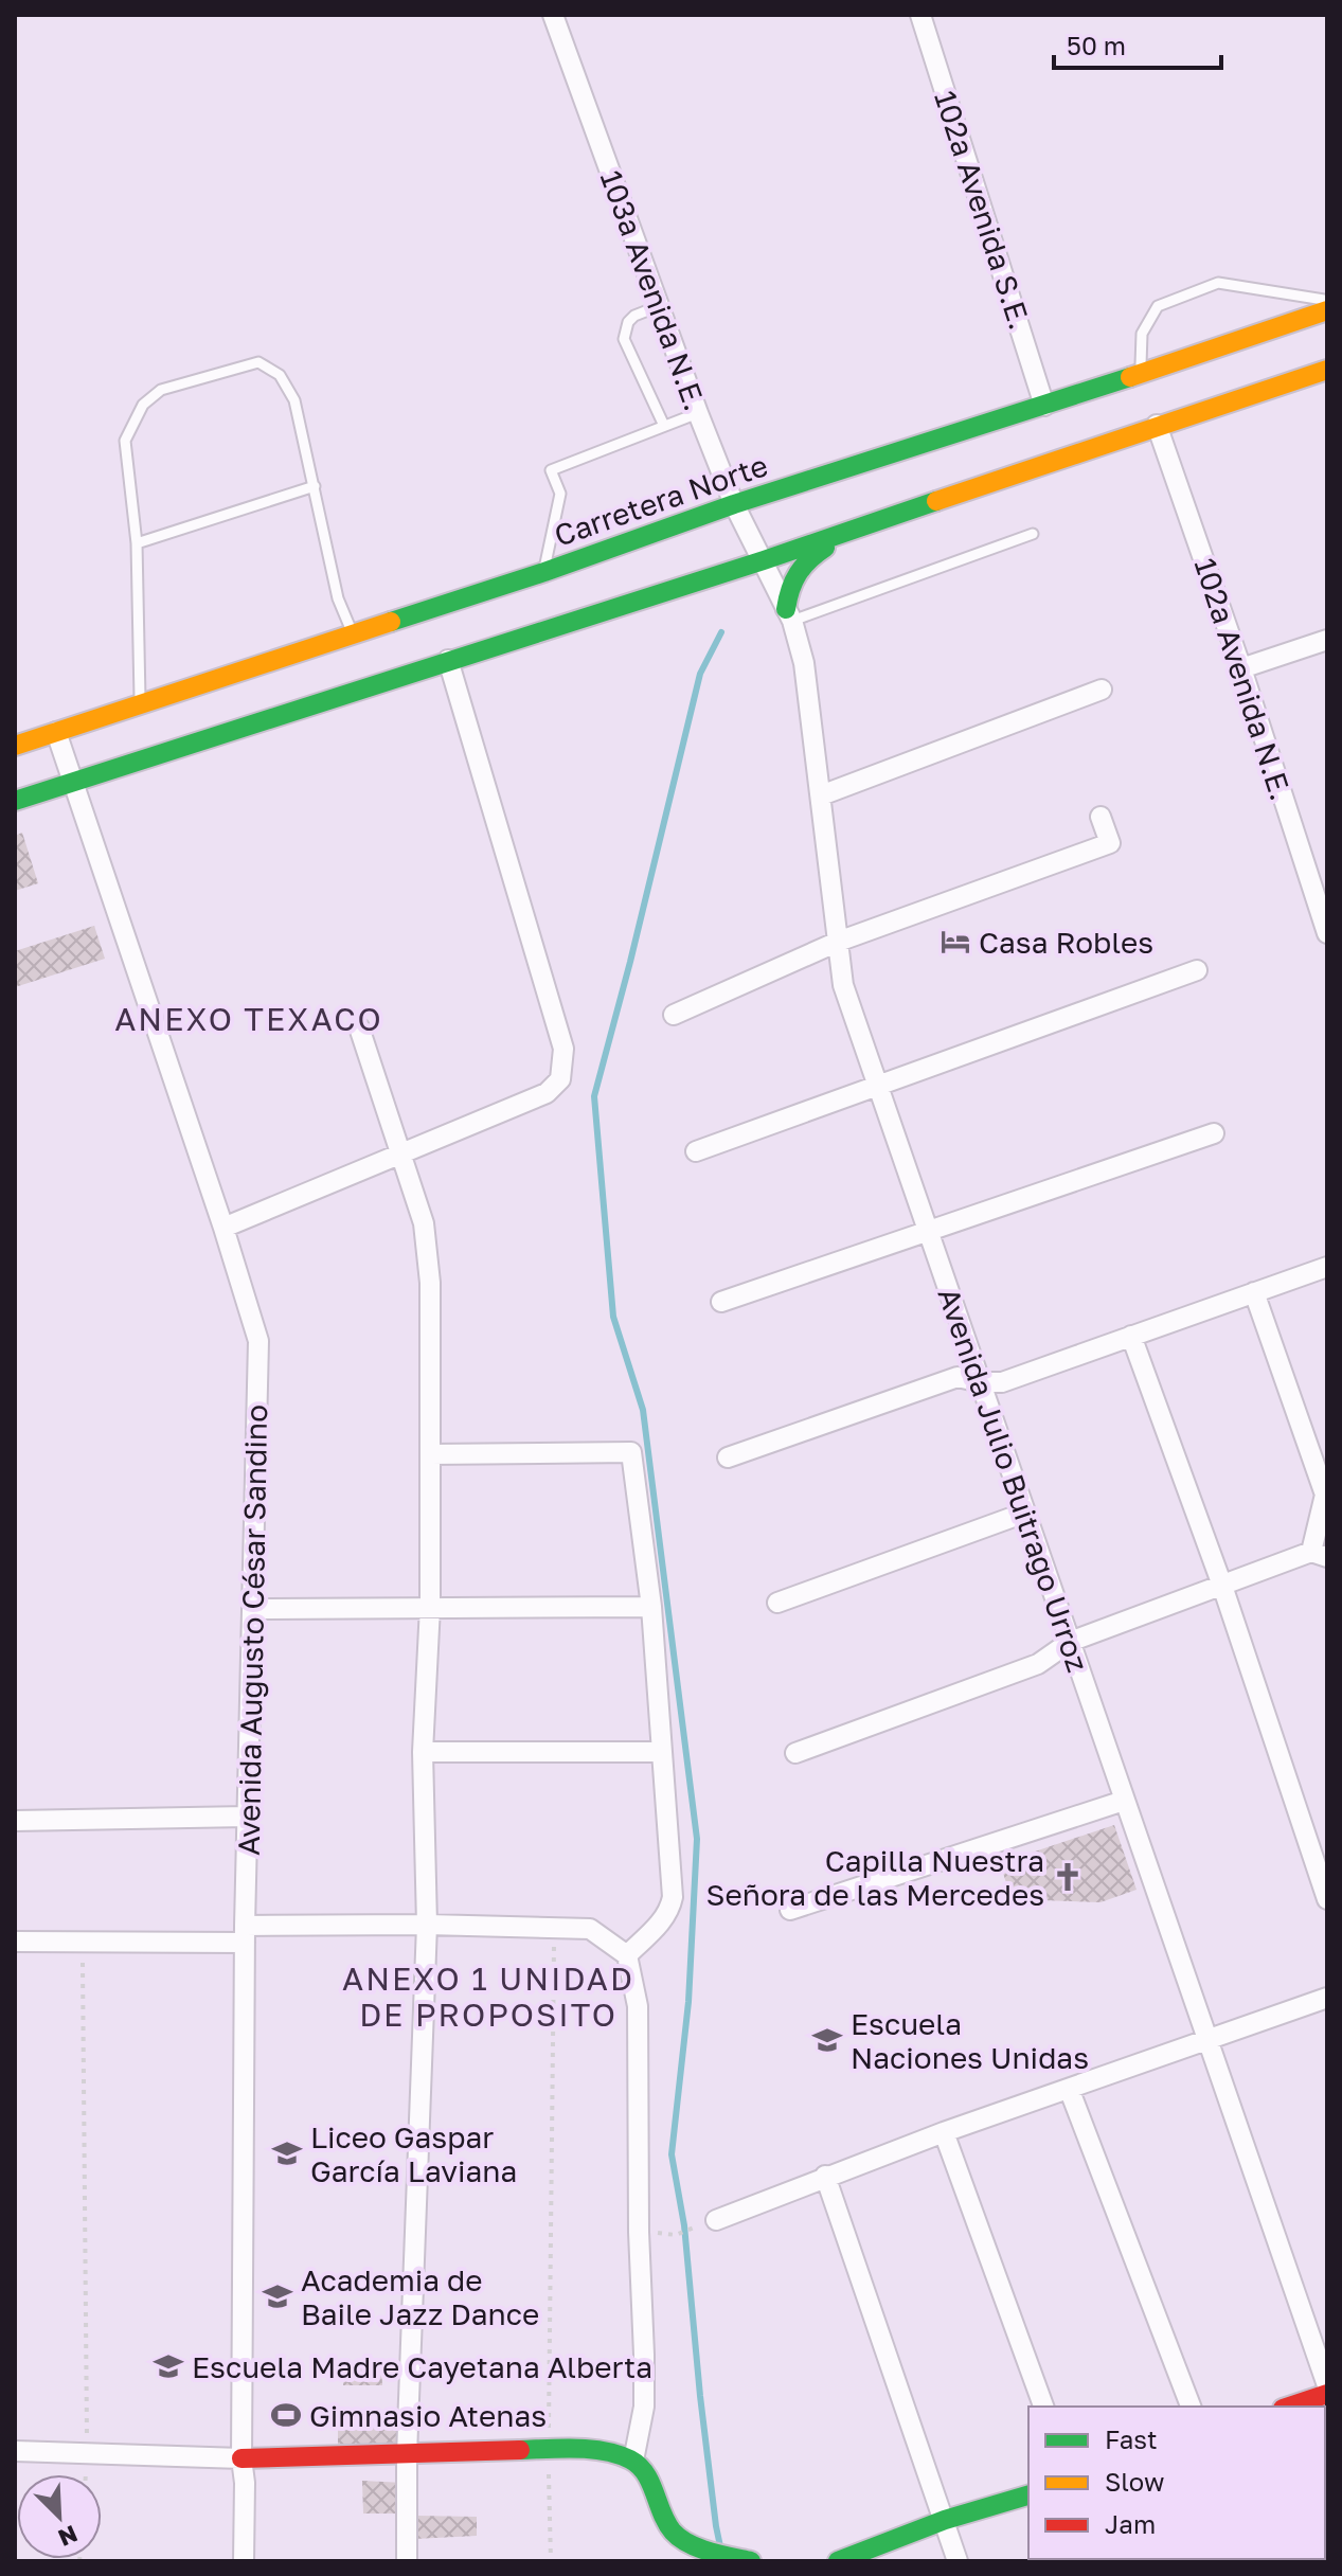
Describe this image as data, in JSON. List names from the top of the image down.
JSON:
{
  "streets": {
    "main road": ["Carretera Norte"],
    "street": [
      "102a Avenida S.E.",
      "103a Avenida N.E.",
      "102a Avenida N.E.",
      "Avenida Julio Buitrago Urroz",
      "Avenida Augusto César Sandino"
    ]
  },
  "crossings": [
    ["102a Avenida S.E.", "Carretera Norte"],
    ["103a Avenida N.E.", "Carretera Norte"],
    ["103a Avenida N.E.", "Avenida Julio Buitrago Urroz"],
    ["Carretera Norte", "Avenida Augusto César Sandino"]
  ],
  "districts": ["ANEXO TEXACO", "ANEXO 1 UNIDAD DE PROPOSITO"],
  "places": {
    "hotel": ["Casa Robles"],
    "church": ["Capilla Nuestra Señora de las Mercedes"],
    "school or university": [
      "Escuela Naciones Unidas",
      "Liceo Gaspar García Laviana",
      "Academia de Baile Jazz Dance",
      "Escuela Madre Cayetana Alberta"
    ],
    "sports": ["Gimnasio Atenas"]
  },
  "legend": ["Fast", "Slow", "Jam"],
  "scale_bar": "50 m",
  "north": "bottom right"
}
